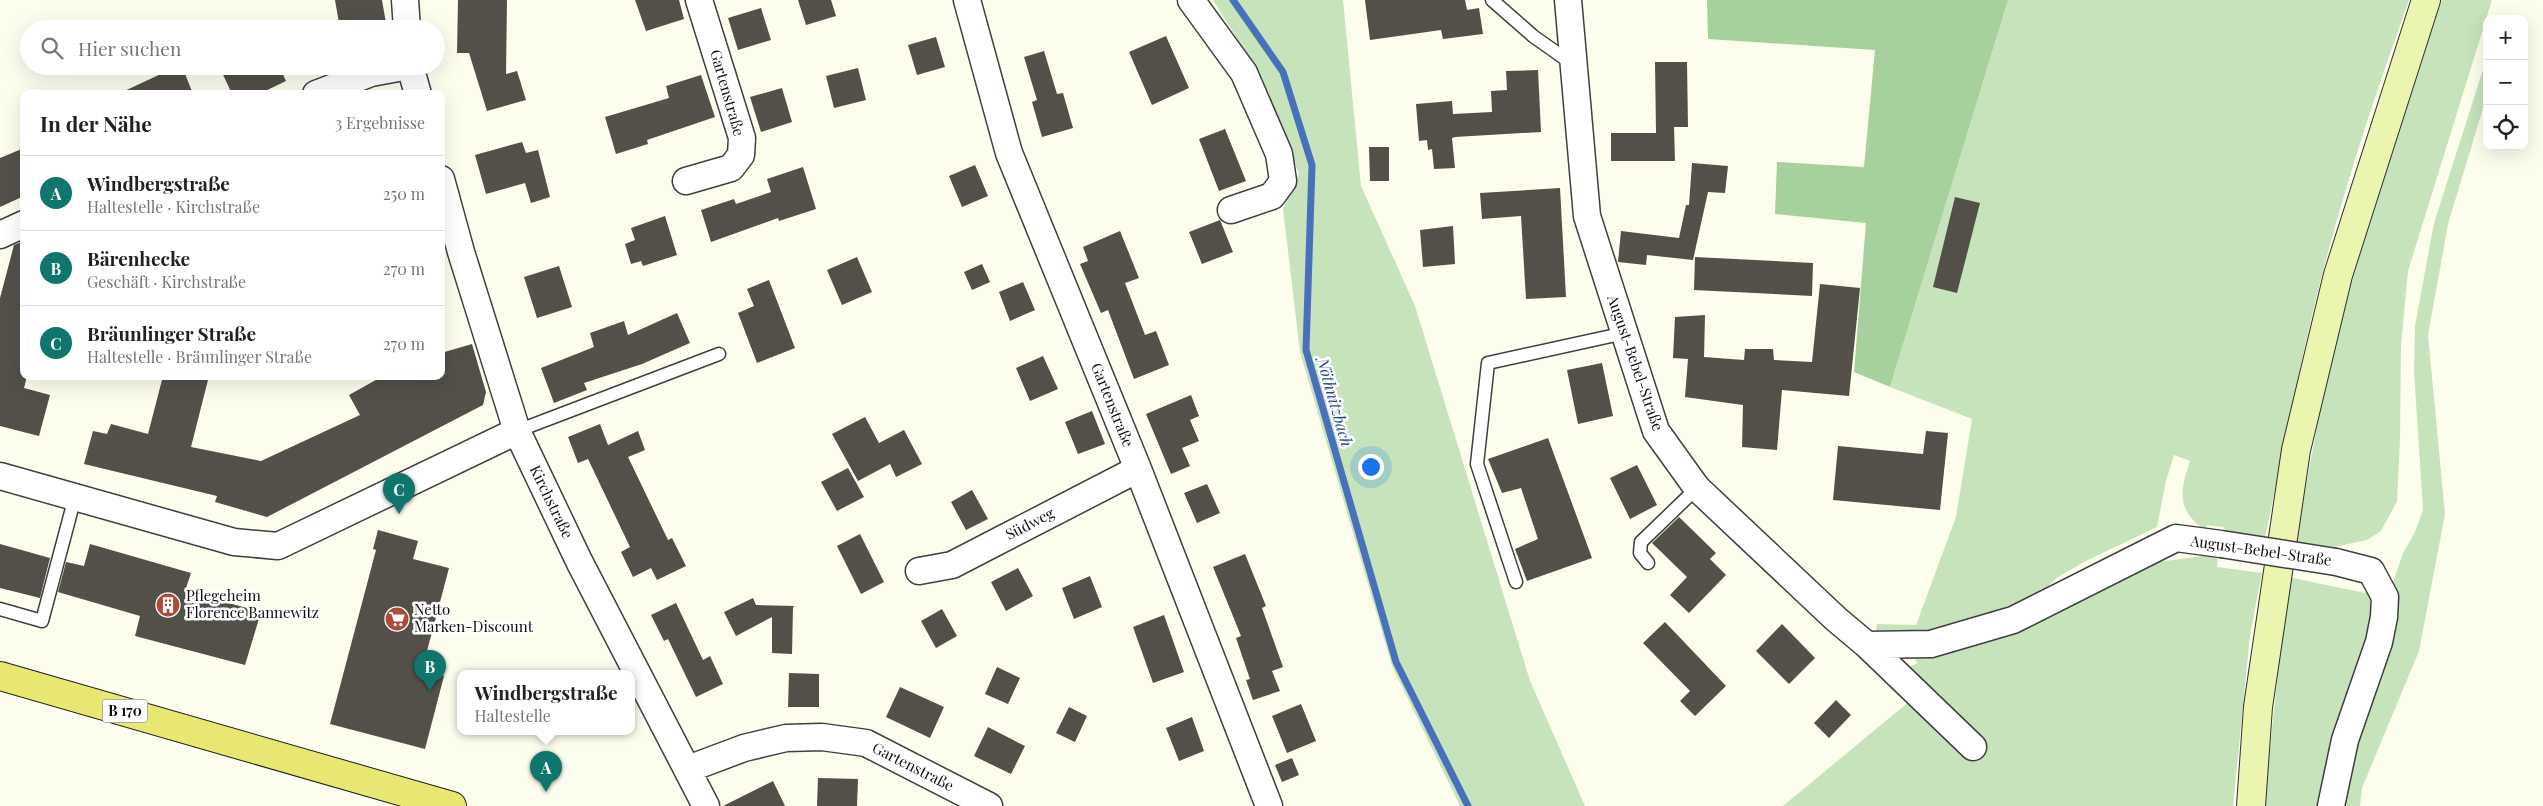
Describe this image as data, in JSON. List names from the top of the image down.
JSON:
{
  "streets": {
    "main road": ["B 170"],
    "street": [
      "Gartenstraße",
      "August-Bebel-Straße",
      "Kirchstraße",
      "Südweg"
    ]
  },
  "crossings": [
    ["Gartenstraße", "Kirchstraße"],
    ["Gartenstraße", "Südweg"]
  ],
  "water": ["Nöthnitzbach"],
  "places": {
    "building": ["Pflegeheim Florence Bannewitz"],
    "supermarket": ["Netto Marken-Discount"]
  },
  "page": {
    "map_buttons": ["+", "−"],
    "search": "Hier suchen",
    "heading": ["In der Nähe", "3 Ergebnisse"],
    "list": [
      {
        "mark": "A",
        "name": "Windbergstraße",
        "note": "Haltestelle · Kirchstraße",
        "value": "250 m"
      },
      {
        "mark": "B",
        "name": "Bärenhecke",
        "note": "Geschäft · Kirchstraße",
        "value": "270 m"
      },
      {
        "mark": "C",
        "name": "Bräunlinger Straße",
        "note": "Haltestelle · Bräunlinger Straße",
        "value": "270 m"
      }
    ],
    "pins": ["C", "B", "A"],
    "popup": ["Windbergstraße", "Haltestelle"]
  }
}
